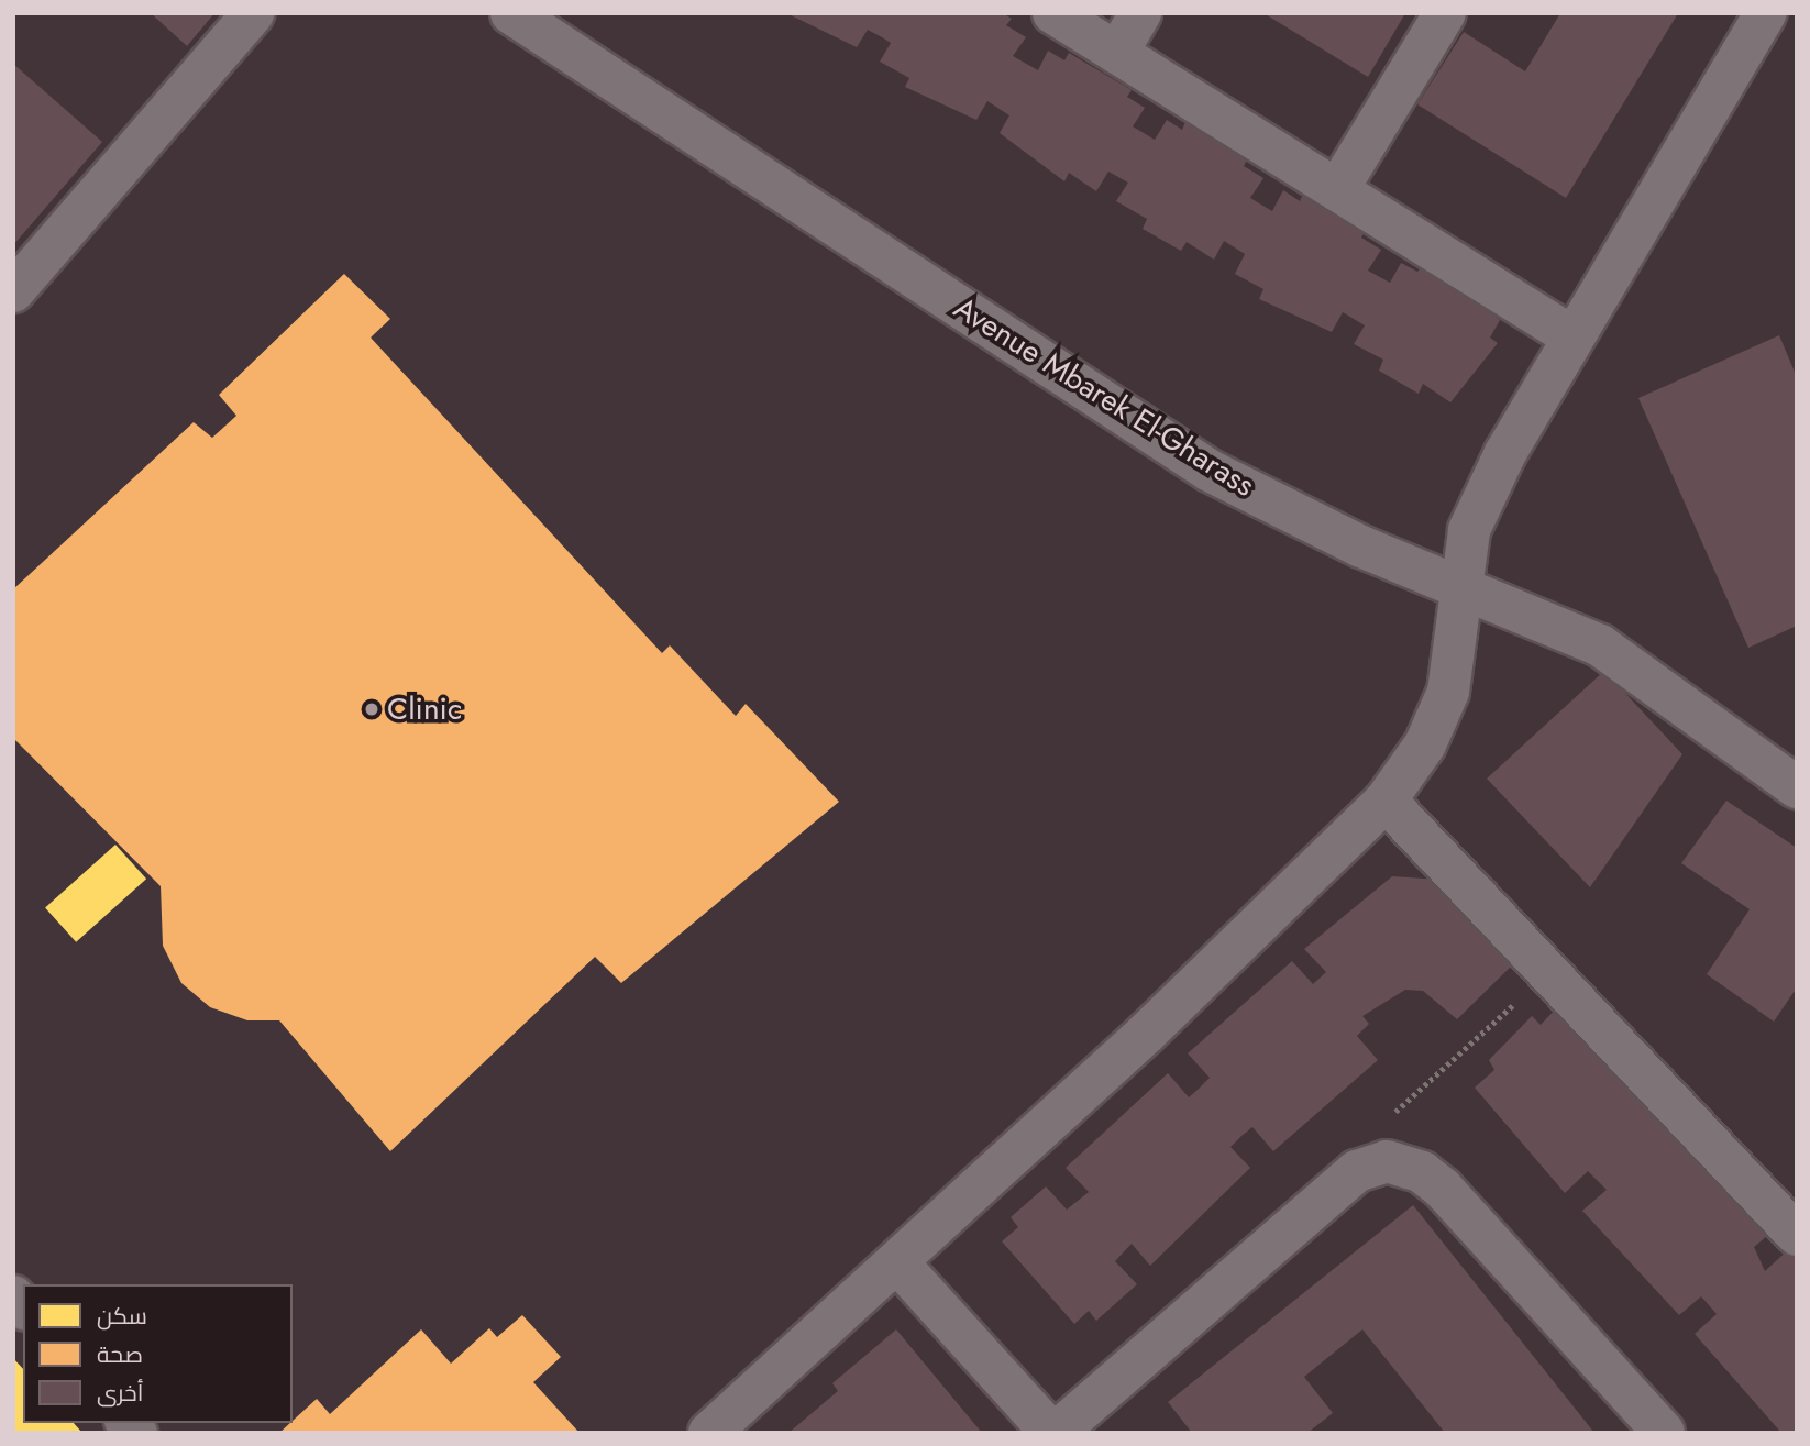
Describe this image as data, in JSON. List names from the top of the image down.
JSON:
{
  "streets": {
    "street": ["Avenue Mbarek El-Gharass"]
  },
  "places": ["Clinic"],
  "legend": ["سكن", "صحة", "أخرى"]
}
